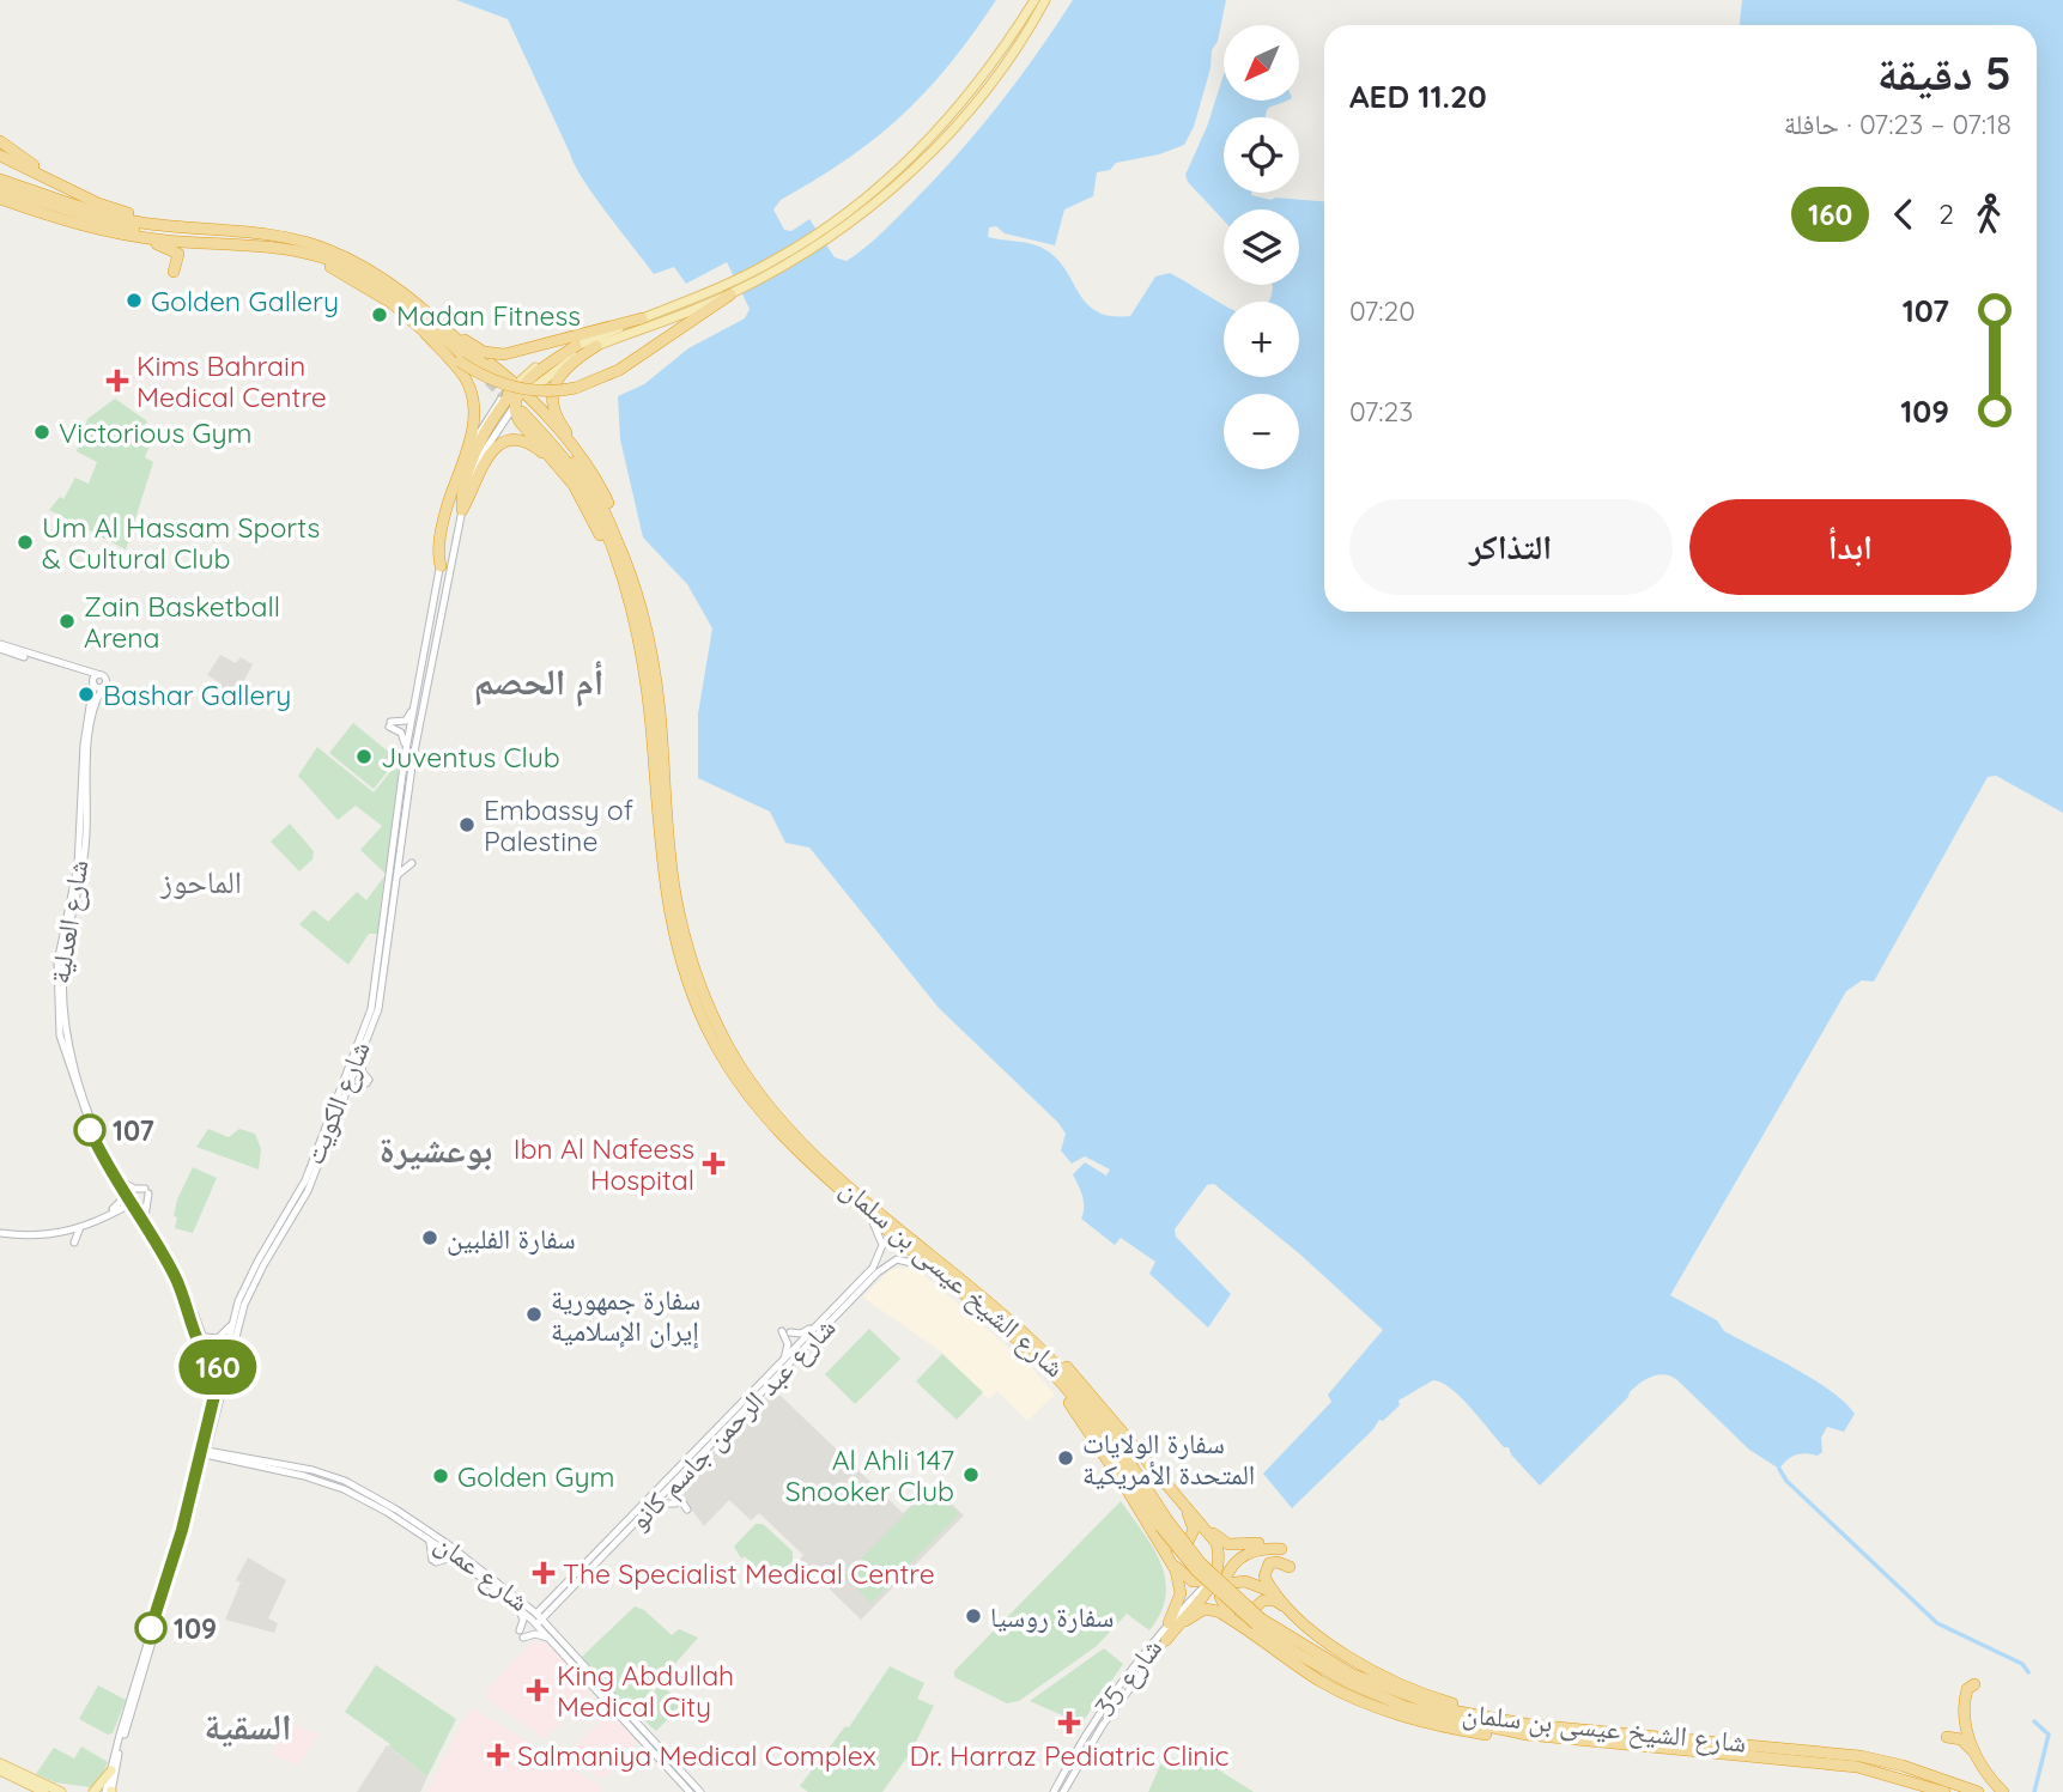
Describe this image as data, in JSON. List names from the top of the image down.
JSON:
{
  "streets": {
    "highway": ["شارع الشيخ عيسى بن سلمان"],
    "main road": [
      "شارع العدلية",
      "شارع الكويت",
      "شارع عبد الرحمن جاسم كانو",
      "شارع عمان",
      "شارع 35"
    ]
  },
  "crossings": [
    ["شارع العدلية", "شارع الكويت"],
    ["شارع الكويت", "شارع الشيخ عيسى بن سلمان"],
    ["شارع الكويت", "شارع عمان"],
    ["شارع الشيخ عيسى بن سلمان", "شارع عبد الرحمن جاسم كانو"],
    ["شارع عبد الرحمن جاسم كانو", "شارع عمان"]
  ],
  "districts": [
    "أم الحصم",
    "الماحوز",
    "بوعشيرة",
    "السقية"
  ],
  "places": {
    "other": [
      "Golden Gallery",
      "Madan Fitness",
      "Victorious Gym",
      "Um Al Hassam Sports & Cultural Club",
      "Zain Basketball Arena",
      "Bashar Gallery",
      "Juventus Club",
      "Embassy of Palestine",
      "107",
      "سفارة الفلبين",
      "سفارة جمهورية إيران الإسلامية",
      "سفارة الولايات المتحدة الأمريكية",
      "Al Ahli 147 Snooker Club",
      "Golden Gym",
      "سفارة روسيا",
      "109"
    ],
    "health": [
      "Kims Bahrain Medical Centre",
      "Ibn Al Nafeess Hospital",
      "The Specialist Medical Centre",
      "King Abdullah Medical City",
      "Dr. Harraz Pediatric Clinic",
      "Salmaniya Medical Complex"
    ]
  },
  "lines": ["bus line 160"],
  "north": "bottom left",
  "page": {
    "on_map": "160",
    "map_buttons": ["+", "−"],
    "heading": ["5 دقيقة", "07:18 – 07:23 · حافلة", "AED 11.20"],
    "legs": ["2", "160"],
    "list": [
      {
        "name": "107",
        "value": "07:20"
      },
      {
        "name": "109",
        "value": "07:23"
      }
    ],
    "buttons": ["ابدأ", "التذاكر"]
  }
}
